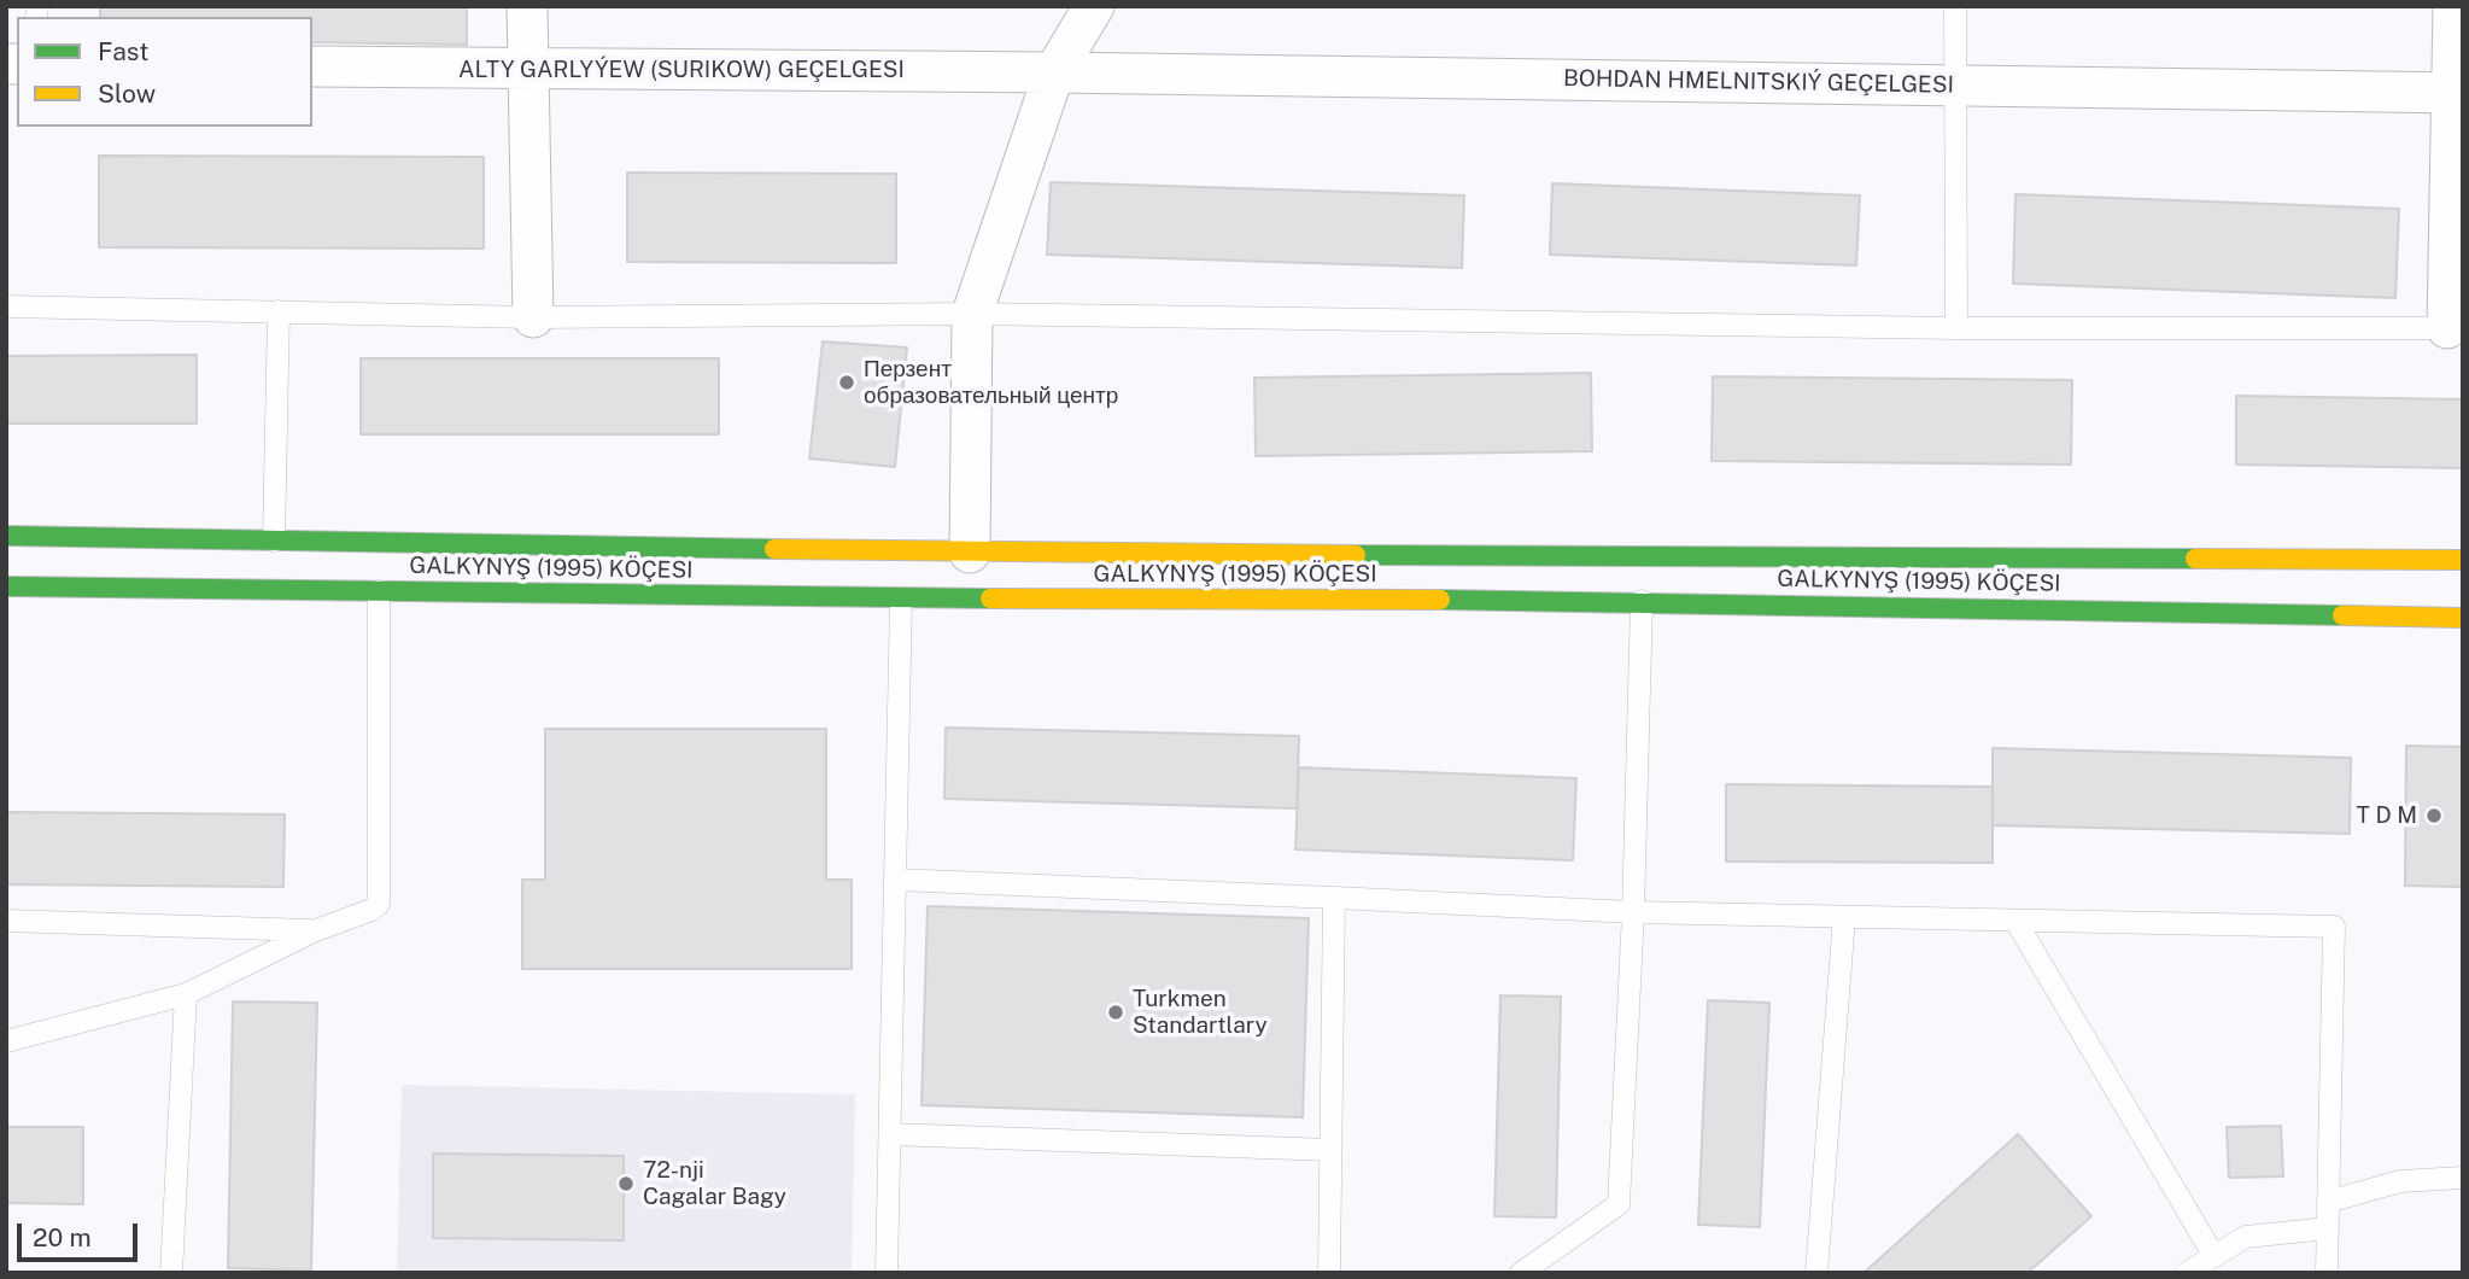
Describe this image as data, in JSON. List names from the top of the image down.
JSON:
{
  "streets": {
    "main road": ["GALKYNYŞ (1995) KÖÇESI"],
    "street": ["ALTY GARLYÝEW (SURIKOW) GEÇELGESI", "BOHDAN HMELNITSKIÝ GEÇELGESI"]
  },
  "crossings": [
    ["ALTY GARLYÝEW (SURIKOW) GEÇELGESI", "BOHDAN HMELNITSKIÝ GEÇELGESI"]
  ],
  "places": [
    "Перзент образовательный центр",
    "T D M",
    "Turkmen Standartlary",
    "72-nji Cagalar Bagy"
  ],
  "legend": ["Fast", "Slow"],
  "scale_bar": "20 m"
}
